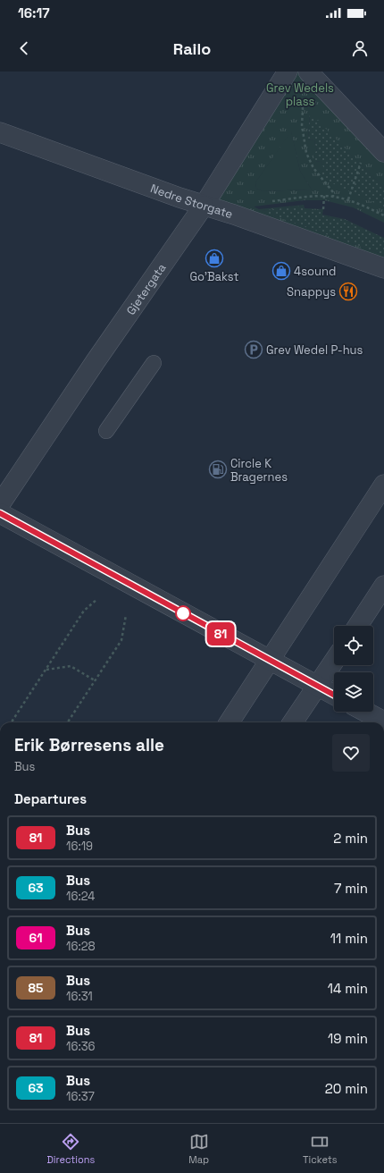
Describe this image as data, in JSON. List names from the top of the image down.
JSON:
{
  "streets": {
    "street": ["Nedre Storgate", "Gjetergata"]
  },
  "crossings": [
    ["Nedre Storgate", "Gjetergata"]
  ],
  "parks": ["Grev Wedels plass"],
  "places": {
    "shop": ["Go'Bakst", "4sound"],
    "restaurant": ["Snappys"],
    "parking": ["Grev Wedel P-hus"],
    "fuel station": ["Circle K Bragernes"]
  },
  "lines": ["bus line 81"],
  "page": {
    "status": "16:17",
    "header": "Railo",
    "on_map": "81",
    "heading": [
      ["Erik Børresens alle", "Bus"],
      "Departures"
    ],
    "list": [
      {
        "mark": "81",
        "name": "Bus",
        "note": "16:19",
        "value": "2 min"
      },
      {
        "mark": "63",
        "name": "Bus",
        "note": "16:24",
        "value": "7 min"
      },
      {
        "mark": "61",
        "name": "Bus",
        "note": "16:28",
        "value": "11 min"
      },
      {
        "mark": "85",
        "name": "Bus",
        "note": "16:31",
        "value": "14 min"
      },
      {
        "mark": "81",
        "name": "Bus",
        "note": "16:36",
        "value": "19 min"
      },
      {
        "mark": "63",
        "name": "Bus",
        "note": "16:37",
        "value": "20 min"
      }
    ],
    "tabs": ["Directions", "Map", "Tickets"]
  }
}
